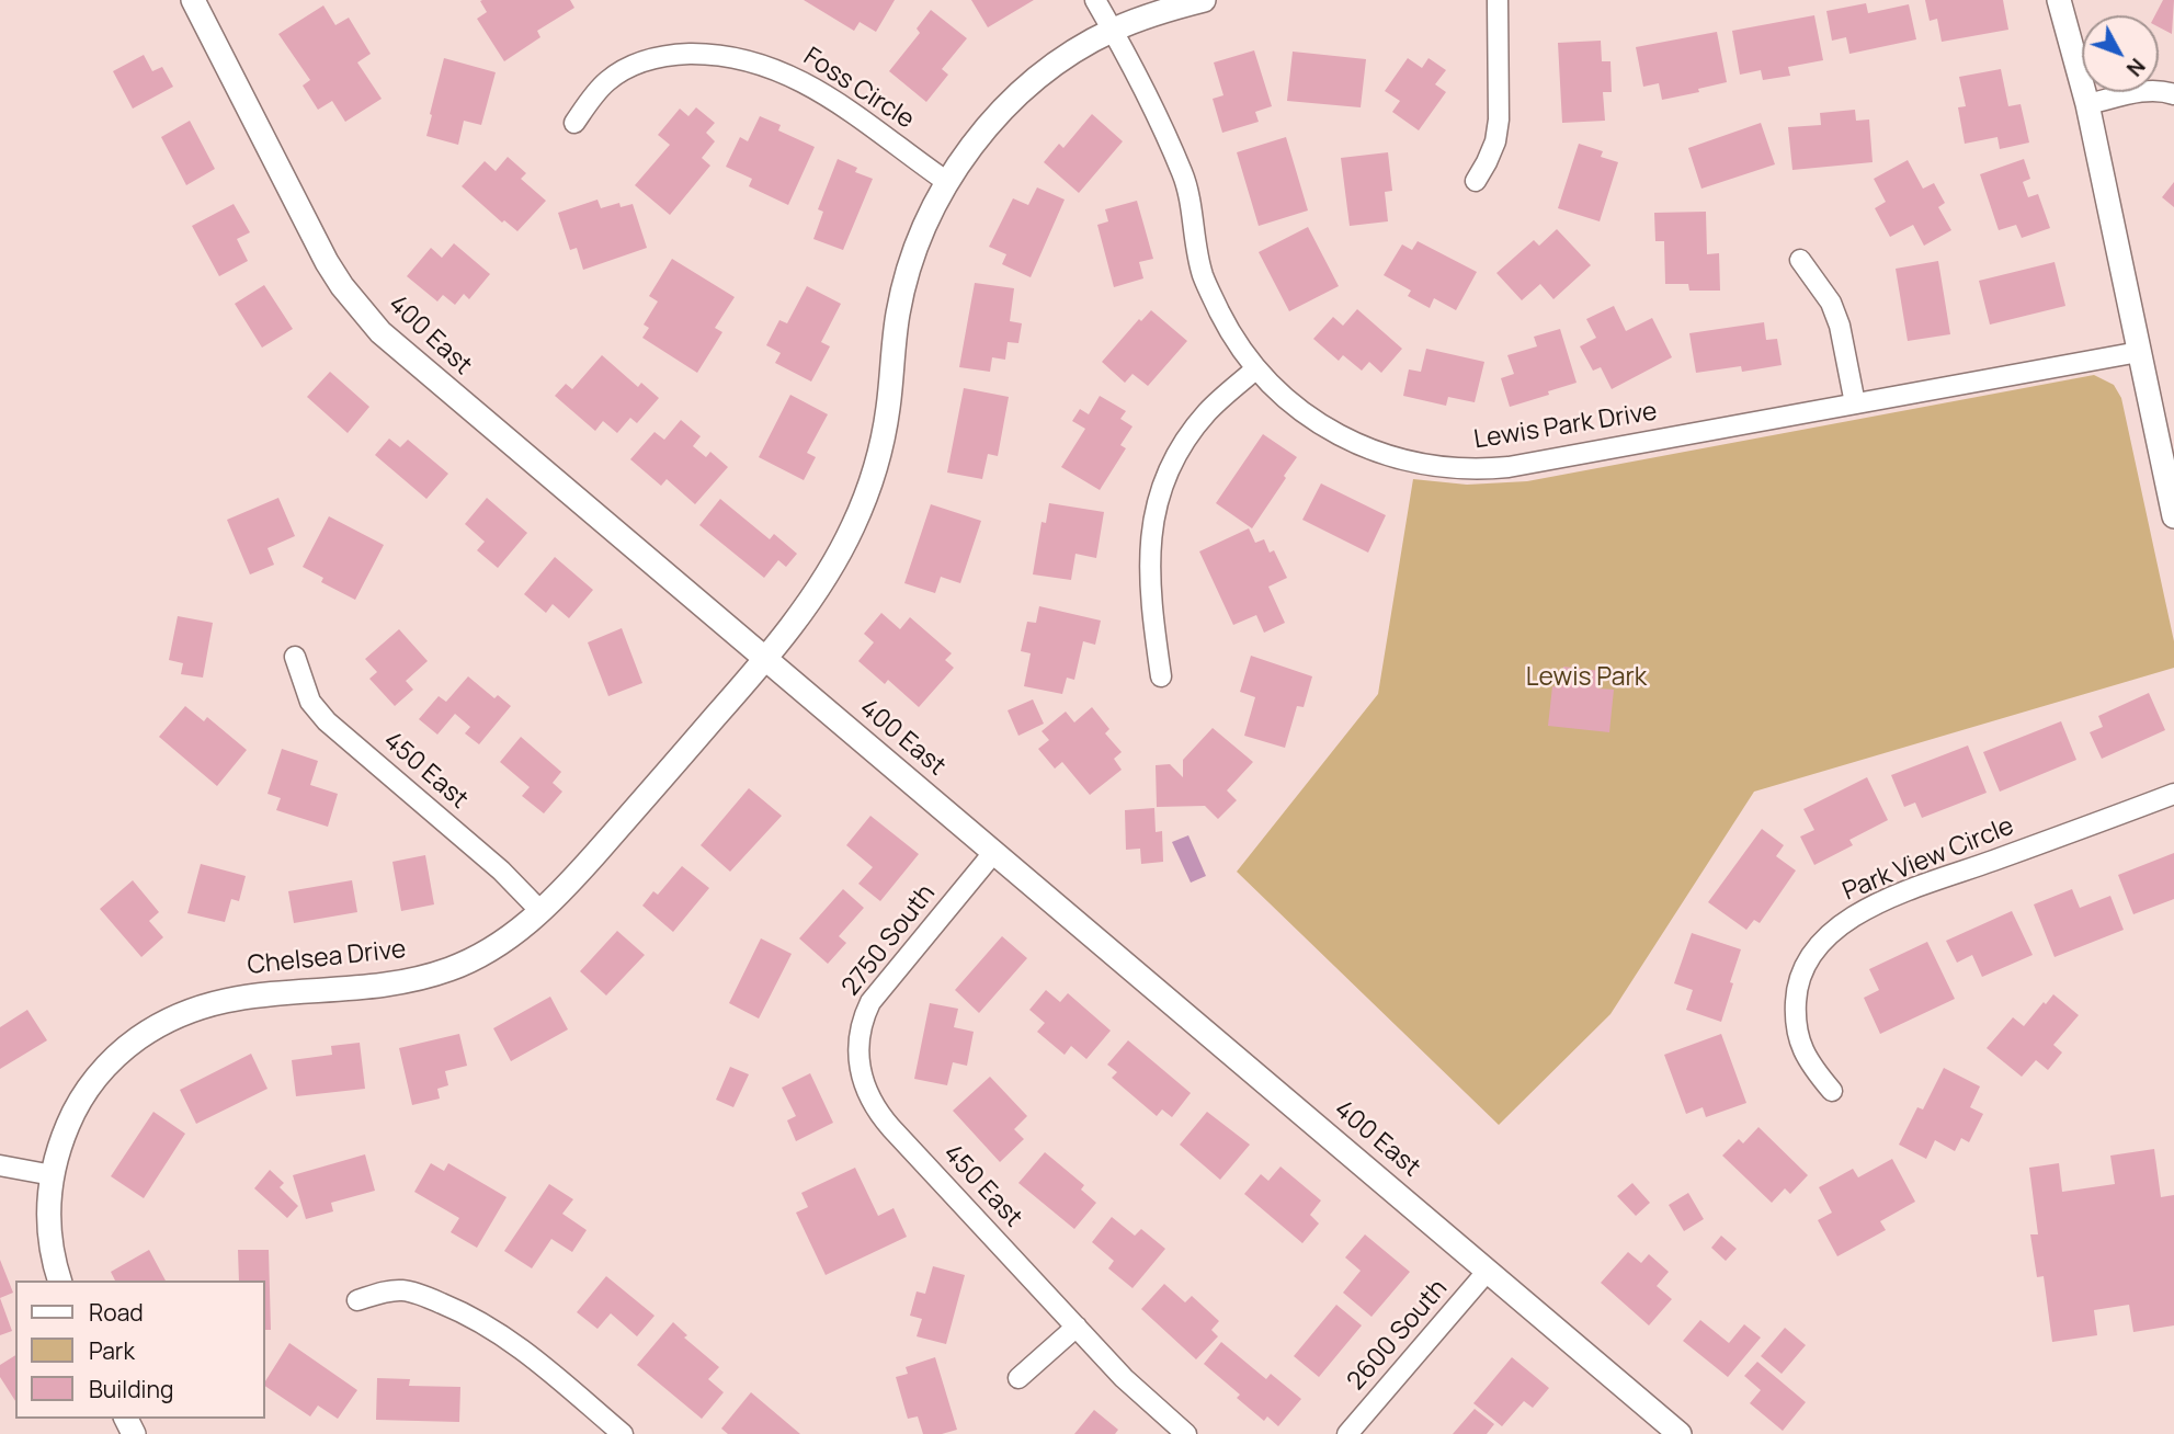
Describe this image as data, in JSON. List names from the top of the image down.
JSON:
{
  "streets": {
    "street": [
      "Foss Circle",
      "400 East",
      "Lewis Park Drive",
      "450 East",
      "Park View Circle",
      "2750 South",
      "Chelsea Drive",
      "2600 South"
    ]
  },
  "crossings": [
    ["Foss Circle", "Chelsea Drive"],
    ["400 East", "2750 South"],
    ["400 East", "Chelsea Drive"],
    ["400 East", "2600 South"],
    ["Lewis Park Drive", "Chelsea Drive"],
    ["450 East", "2750 South"],
    ["450 East", "Chelsea Drive"]
  ],
  "parks": ["Lewis Park"],
  "legend": ["Road", "Park", "Building"],
  "north": "bottom right"
}
